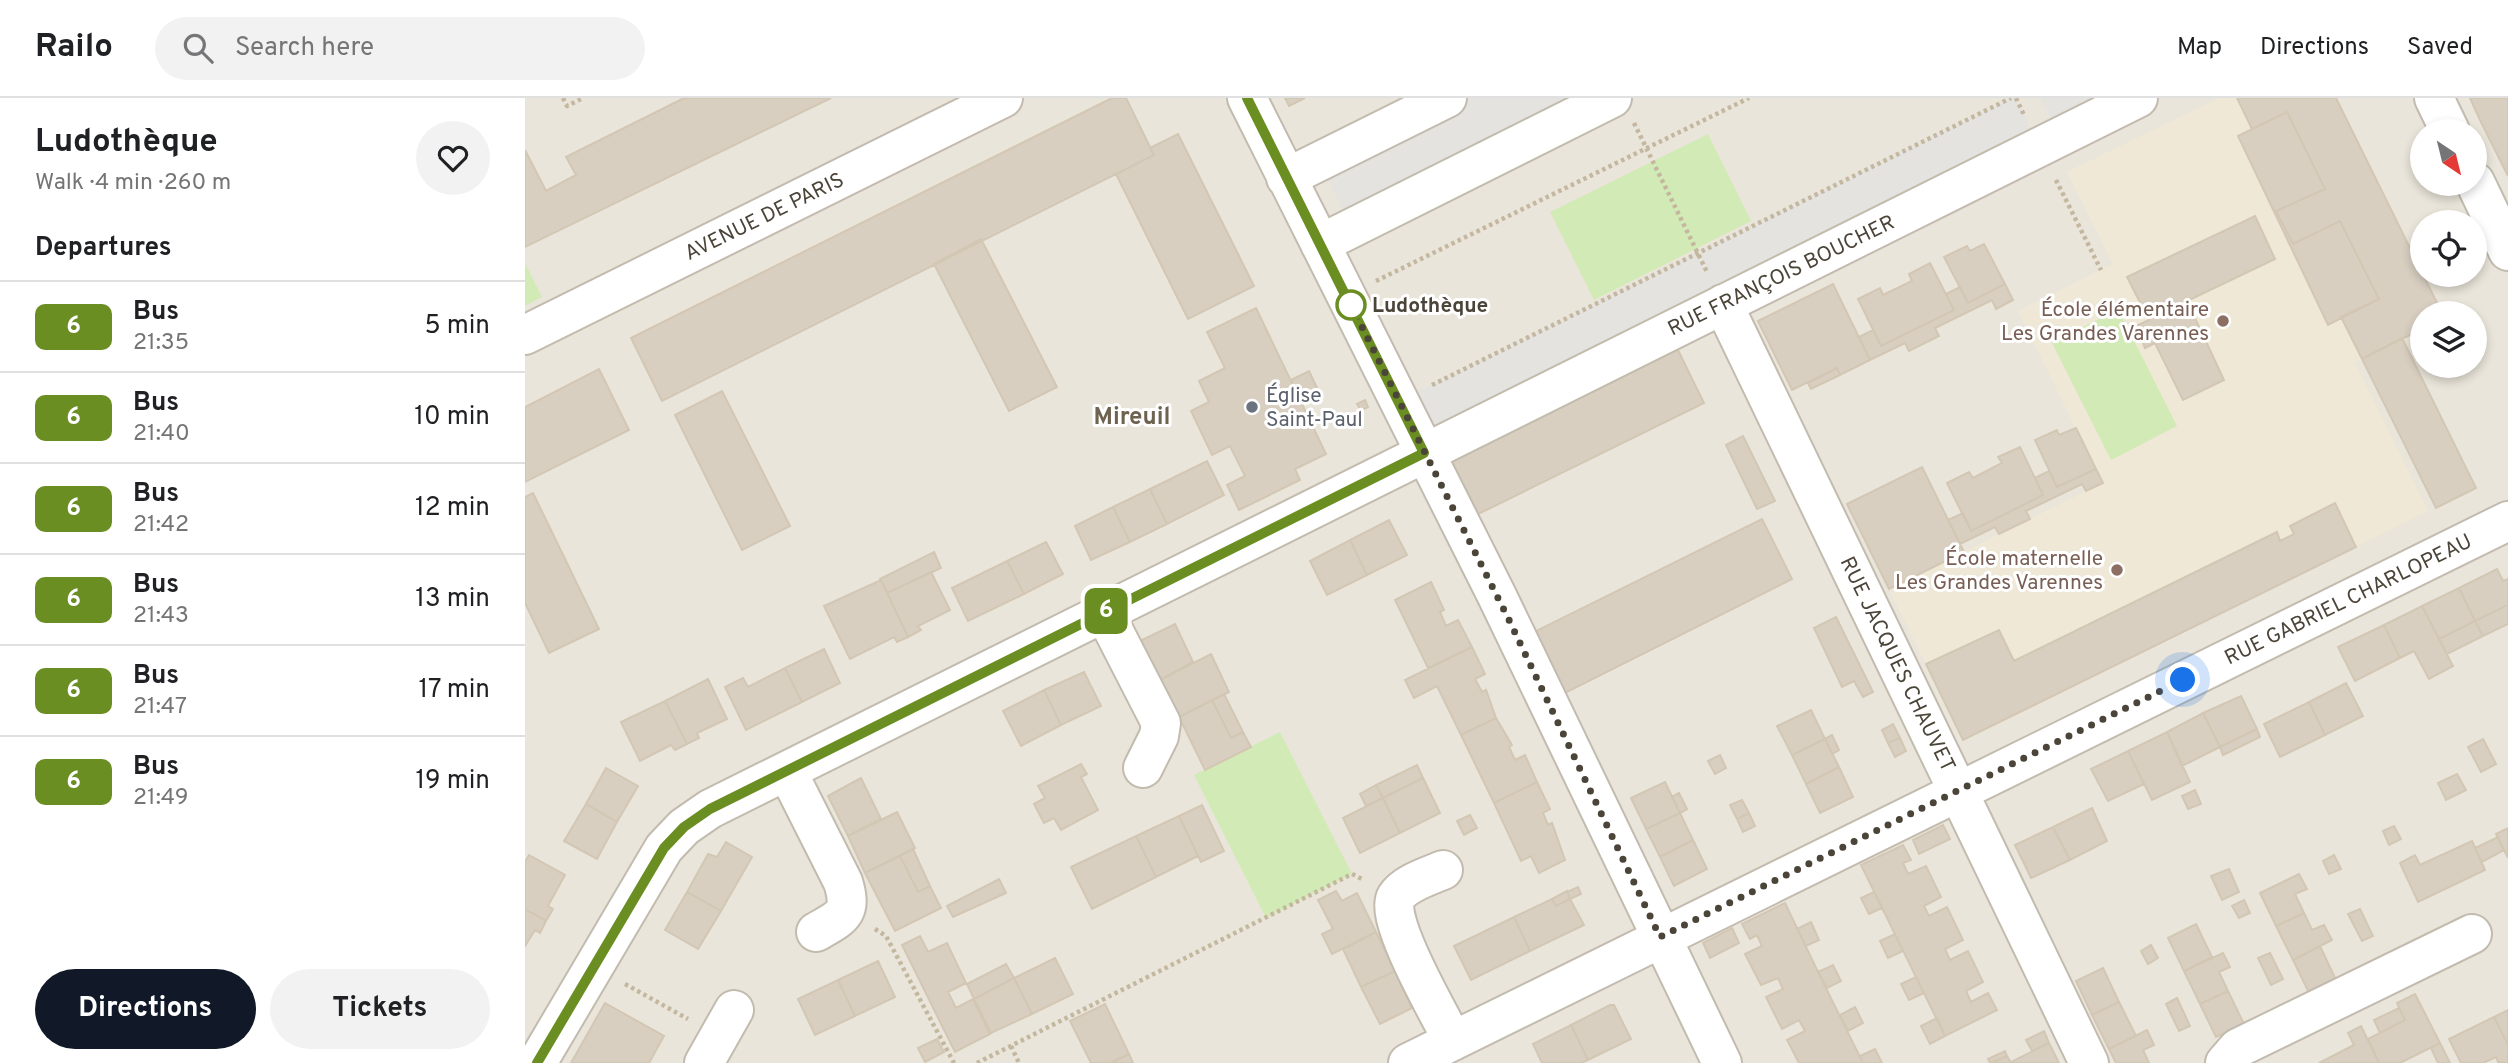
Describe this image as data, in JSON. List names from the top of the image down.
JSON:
{
  "streets": {
    "street": [
      "AVENUE DE PARIS",
      "RUE FRANÇOIS BOUCHER",
      "RUE GABRIEL CHARLOPEAU",
      "RUE JACQUES CHAUVET"
    ]
  },
  "crossings": [
    ["RUE FRANÇOIS BOUCHER", "RUE JACQUES CHAUVET"],
    ["RUE GABRIEL CHARLOPEAU", "RUE JACQUES CHAUVET"]
  ],
  "districts": ["Mireuil"],
  "places": [
    "Ludothèque",
    "École élémentaire Les Grandes Varennes",
    "Église Saint-Paul",
    "École maternelle Les Grandes Varennes"
  ],
  "lines": ["bus line 6"],
  "north": "bottom right",
  "page": {
    "header": "Railo",
    "search": "Search here",
    "nav": ["Map", "Directions", "Saved"],
    "heading": [
      ["Ludothèque", "Walk · 4 min · 260 m"],
      "Departures"
    ],
    "on_map": "6",
    "list": [
      {
        "mark": "6",
        "name": "Bus",
        "note": "21:35",
        "value": "5 min"
      },
      {
        "mark": "6",
        "name": "Bus",
        "note": "21:40",
        "value": "10 min"
      },
      {
        "mark": "6",
        "name": "Bus",
        "note": "21:42",
        "value": "12 min"
      },
      {
        "mark": "6",
        "name": "Bus",
        "note": "21:43",
        "value": "13 min"
      },
      {
        "mark": "6",
        "name": "Bus",
        "note": "21:47",
        "value": "17 min"
      },
      {
        "mark": "6",
        "name": "Bus",
        "note": "21:49",
        "value": "19 min"
      }
    ],
    "buttons": ["Directions", "Tickets"]
  }
}
